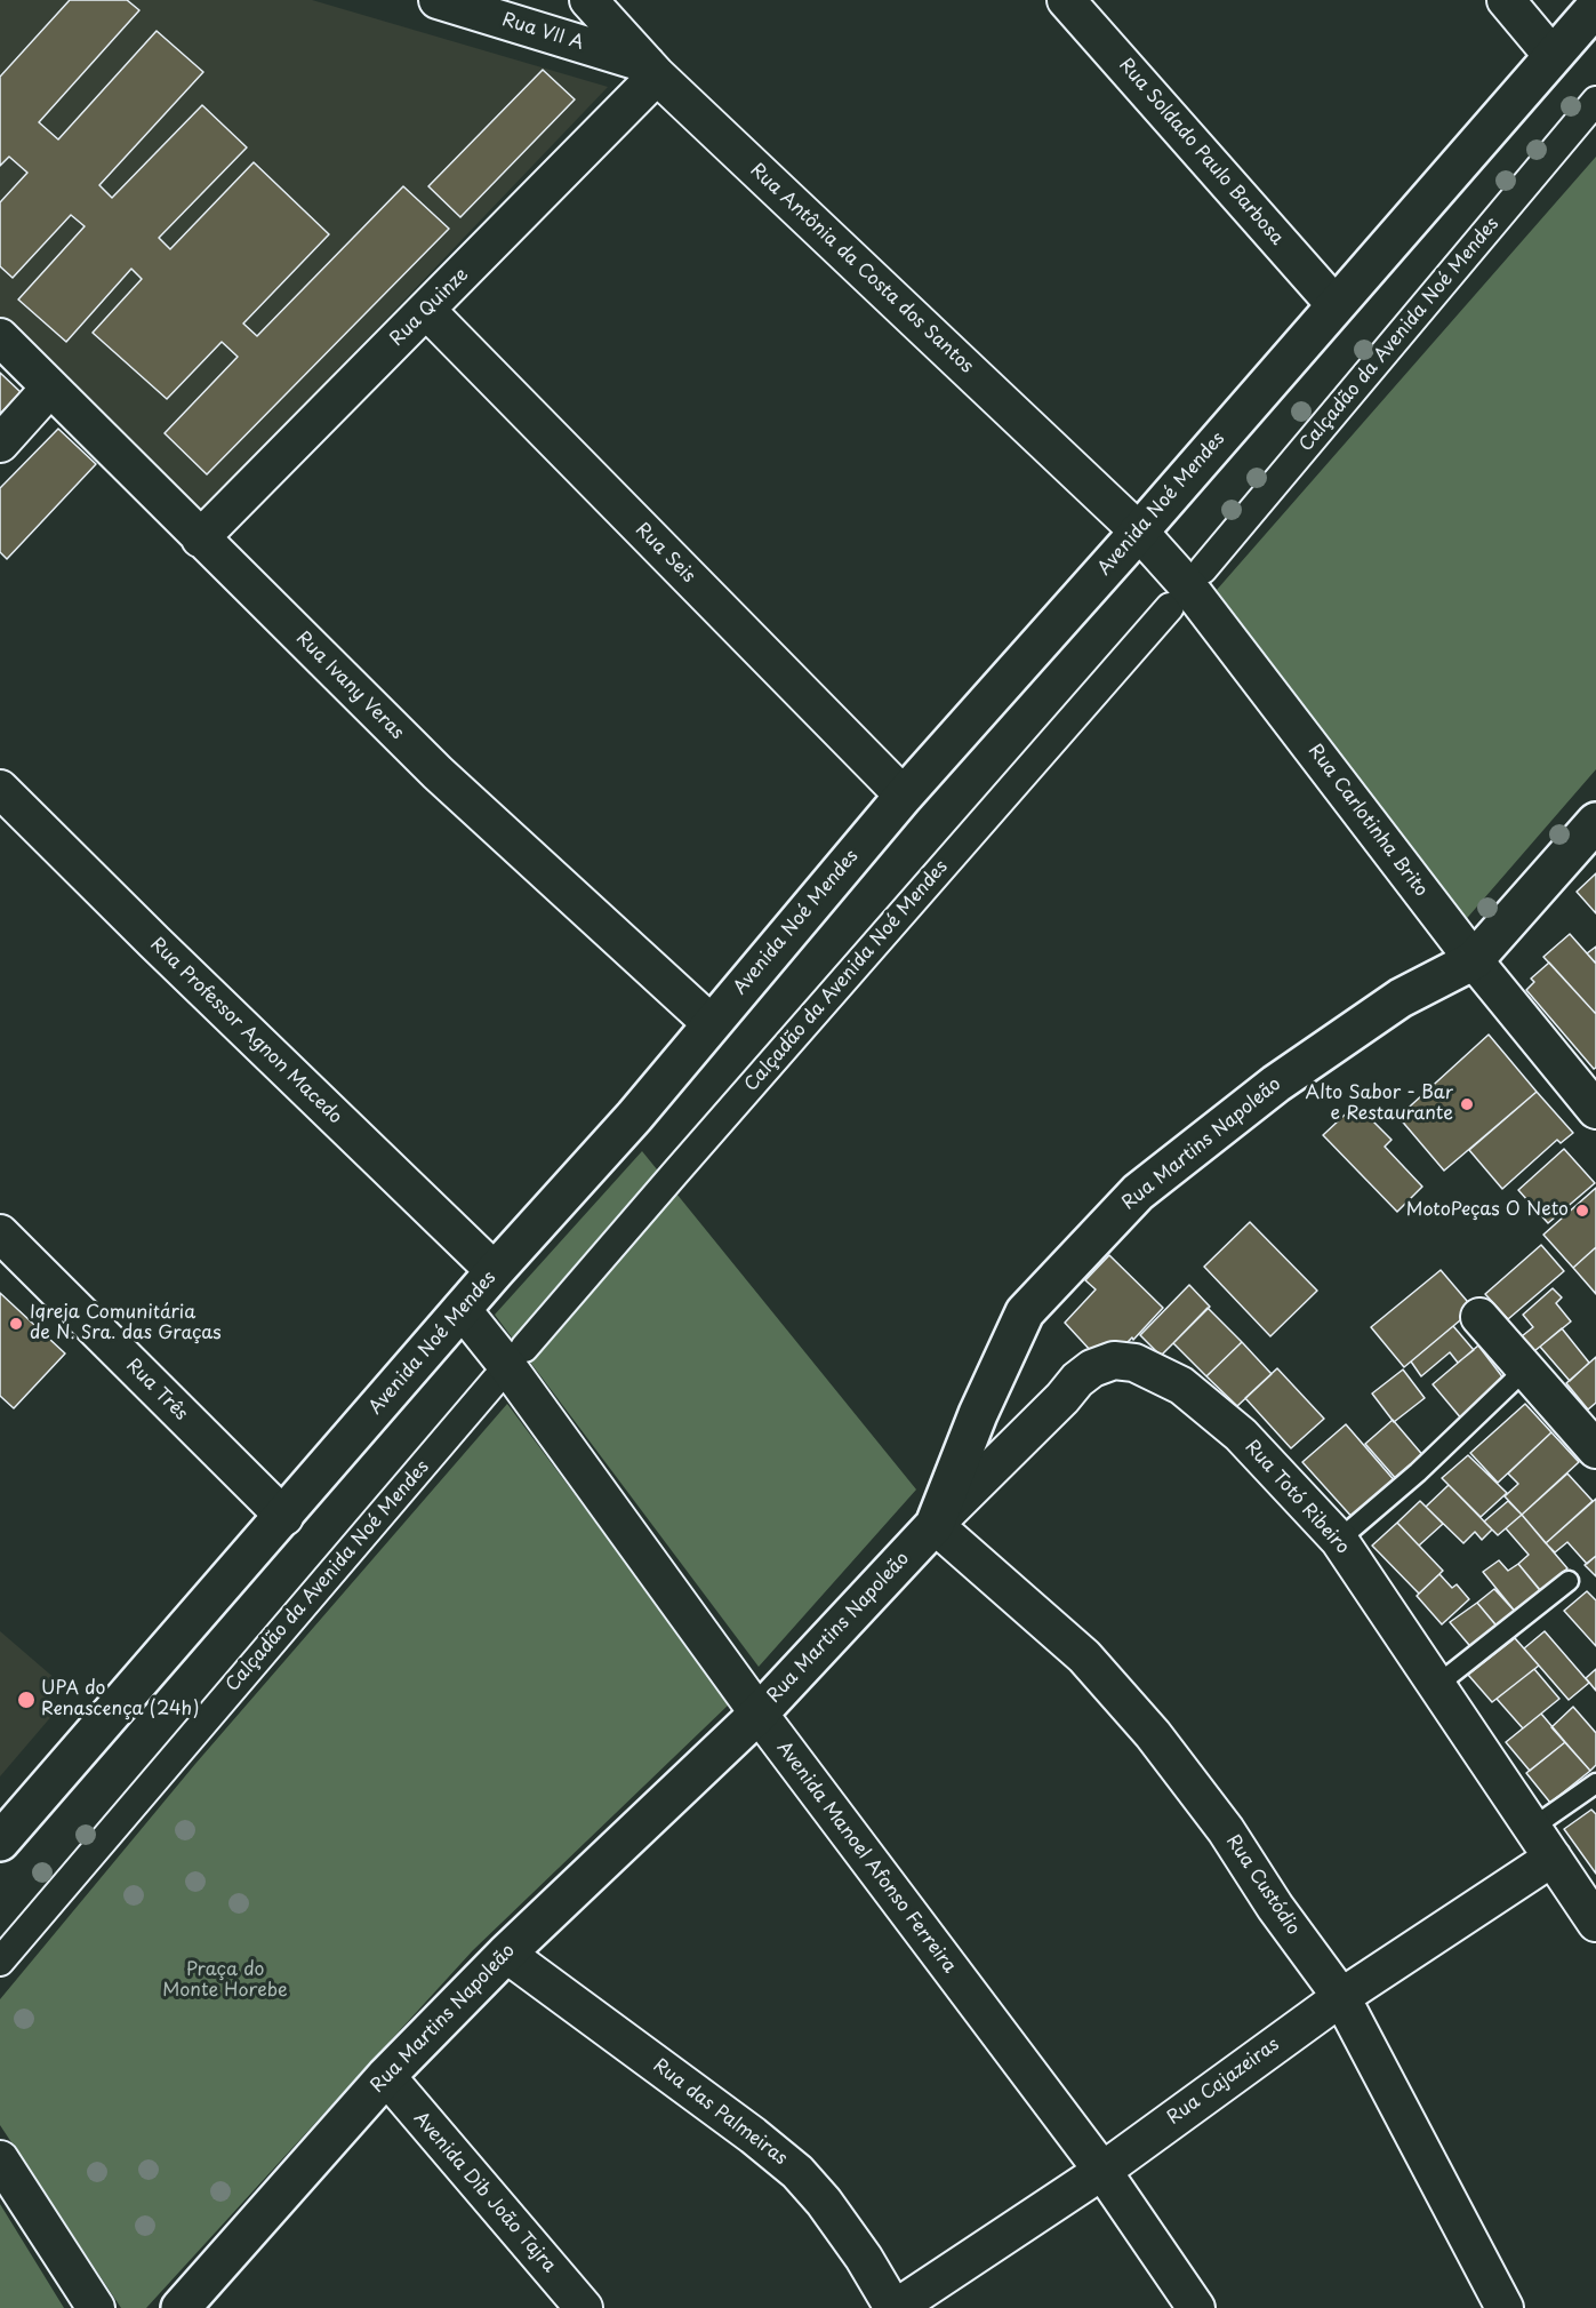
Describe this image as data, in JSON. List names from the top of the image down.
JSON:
{
  "streets": {
    "main road": ["Avenida Noé Mendes", "Rua Martins Napoleão"],
    "street": [
      "Rua VII A",
      "Rua Soldado Paulo Barbosa",
      "Rua Antônia da Costa dos Santos",
      "Rua Quinze",
      "Calçadão da Avenida Noé Mendes",
      "Rua Seis",
      "Rua Ivany Veras",
      "Rua Carlotinha Brito",
      "Rua Professor Agnon Macedo",
      "Rua Três",
      "Rua Totó Ribeiro",
      "Avenida Manoel Afonso Ferreira",
      "Rua Custódio",
      "Rua Cajazeiras",
      "Rua das Palmeiras",
      "Avenida Dib João Tajra"
    ]
  },
  "crossings": [
    ["Rua VII A", "Rua Antônia da Costa dos Santos"],
    ["Rua VII A", "Rua Quinze"],
    ["Rua Soldado Paulo Barbosa", "Avenida Noé Mendes"],
    ["Rua Antônia da Costa dos Santos", "Rua Quinze"],
    ["Rua Antônia da Costa dos Santos", "Avenida Noé Mendes"],
    ["Rua Antônia da Costa dos Santos", "Rua Carlotinha Brito"],
    ["Rua Quinze", "Rua Seis"],
    ["Rua Quinze", "Rua Ivany Veras"],
    ["Avenida Noé Mendes", "Rua Seis"],
    ["Avenida Noé Mendes", "Rua Ivany Veras"],
    ["Avenida Noé Mendes", "Rua Carlotinha Brito"],
    ["Avenida Noé Mendes", "Rua Professor Agnon Macedo"],
    ["Avenida Noé Mendes", "Rua Três"],
    ["Avenida Noé Mendes", "Avenida Manoel Afonso Ferreira"],
    ["Rua Carlotinha Brito", "Rua Martins Napoleão"],
    ["Rua Martins Napoleão", "Rua Totó Ribeiro"],
    ["Rua Martins Napoleão", "Avenida Manoel Afonso Ferreira"],
    ["Rua Martins Napoleão", "Rua Custódio"],
    ["Rua Martins Napoleão", "Rua das Palmeiras"],
    ["Rua Martins Napoleão", "Avenida Dib João Tajra"],
    ["Rua Totó Ribeiro", "Rua Custódio"],
    ["Rua Totó Ribeiro", "Rua Cajazeiras"],
    ["Avenida Manoel Afonso Ferreira", "Rua Cajazeiras"],
    ["Rua Custódio", "Rua Cajazeiras"],
    ["Rua Cajazeiras", "Rua das Palmeiras"]
  ],
  "parks": ["Praça do Monte Horebe"],
  "places": [
    "Alto Sabor - Bar e Restaurante",
    "MotoPeças O Neto",
    "Igreja Comunitária de N. Sra. das Graças",
    "UPA do Renascença (24h)"
  ]
}
